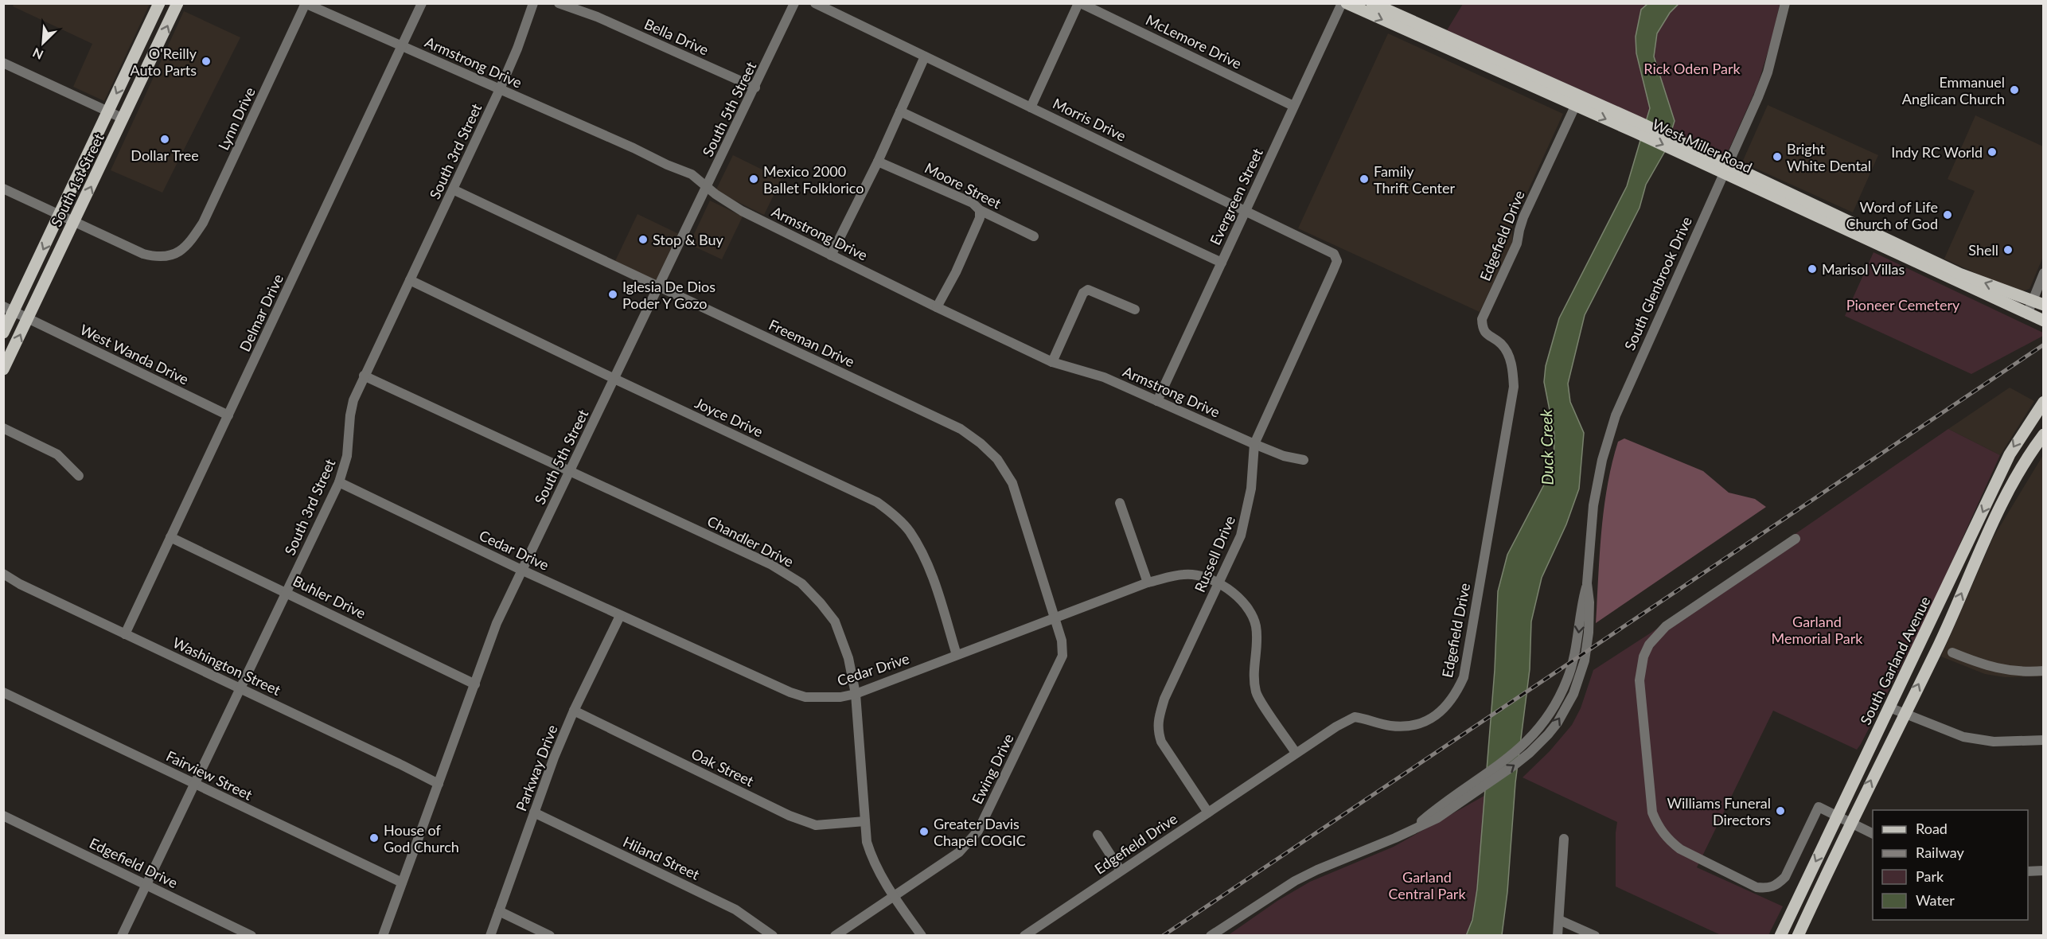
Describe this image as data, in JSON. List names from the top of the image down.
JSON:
{
  "streets": {
    "main road": ["West Miller Road", "South 1st Street", "South Garland Avenue"],
    "street": [
      "Bella Drive",
      "McLemore Drive",
      "Armstrong Drive",
      "South 5th Street",
      "Lynn Drive",
      "Morris Drive",
      "South 3rd Street",
      "Moore Street",
      "Evergreen Street",
      "Edgefield Drive",
      "South Glenbrook Drive",
      "Delmar Drive",
      "Freeman Drive",
      "West Wanda Drive",
      "Joyce Drive",
      "Chandler Drive",
      "Cedar Drive",
      "Russell Drive",
      "Buhler Drive",
      "Washington Street",
      "Oak Street",
      "Parkway Drive",
      "Ewing Drive",
      "Fairview Street",
      "Hiland Street"
    ]
  },
  "crossings": [
    ["Bella Drive", "South 5th Street"],
    ["McLemore Drive", "Evergreen Street"],
    ["Armstrong Drive", "South 5th Street"],
    ["Armstrong Drive", "Lynn Drive"],
    ["Armstrong Drive", "South 3rd Street"],
    ["Armstrong Drive", "Evergreen Street"],
    ["Armstrong Drive", "Delmar Drive"],
    ["Armstrong Drive", "Russell Drive"],
    ["South 5th Street", "Freeman Drive"],
    ["South 5th Street", "Joyce Drive"],
    ["South 5th Street", "Chandler Drive"],
    ["South 5th Street", "Cedar Drive"],
    ["South 5th Street", "Buhler Drive"],
    ["South 5th Street", "Washington Street"],
    ["South 5th Street", "Fairview Street"],
    ["Lynn Drive", "South 1st Street"],
    ["Morris Drive", "Evergreen Street"],
    ["Morris Drive", "Russell Drive"],
    ["West Miller Road", "Edgefield Drive"],
    ["West Miller Road", "South Glenbrook Drive"],
    ["South 3rd Street", "Edgefield Drive"],
    ["South 3rd Street", "Freeman Drive"],
    ["South 3rd Street", "Joyce Drive"],
    ["South 3rd Street", "Chandler Drive"],
    ["South 3rd Street", "Cedar Drive"],
    ["South 3rd Street", "Buhler Drive"],
    ["South 3rd Street", "Washington Street"],
    ["South 3rd Street", "Fairview Street"],
    ["South 1st Street", "West Wanda Drive"],
    ["Edgefield Drive", "Cedar Drive"],
    ["Edgefield Drive", "Russell Drive"],
    ["Delmar Drive", "West Wanda Drive"],
    ["Delmar Drive", "Buhler Drive"],
    ["Delmar Drive", "Washington Street"],
    ["Freeman Drive", "Cedar Drive"],
    ["Freeman Drive", "Ewing Drive"],
    ["Joyce Drive", "Cedar Drive"],
    ["Chandler Drive", "Cedar Drive"],
    ["Chandler Drive", "Oak Street"],
    ["Chandler Drive", "Ewing Drive"],
    ["Cedar Drive", "Russell Drive"],
    ["Cedar Drive", "Parkway Drive"],
    ["Cedar Drive", "Ewing Drive"],
    ["Oak Street", "Parkway Drive"],
    ["Parkway Drive", "Hiland Street"]
  ],
  "water": ["Duck Creek"],
  "parks": [
    "Rick Oden Park",
    "Pioneer Cemetery",
    "Garland Memorial Park",
    "Garland Central Park"
  ],
  "places": [
    "O'Reilly Auto Parts",
    "Emmanuel Anglican Church",
    "Dollar Tree",
    "Indy RC World",
    "Bright White Dental",
    "Mexico 2000 Ballet Folklorico",
    "Family Thrift Center",
    "Word of Life Church of God",
    "Stop & Buy",
    "Shell",
    "Marisol Villas",
    "Iglesia De Dios Poder Y Gozo",
    "Williams Funeral Directors",
    "Greater Davis Chapel COGIC",
    "House of God Church"
  ],
  "legend": [
    "Road",
    "Railway",
    "Park",
    "Water"
  ],
  "north": "bottom left"
}
